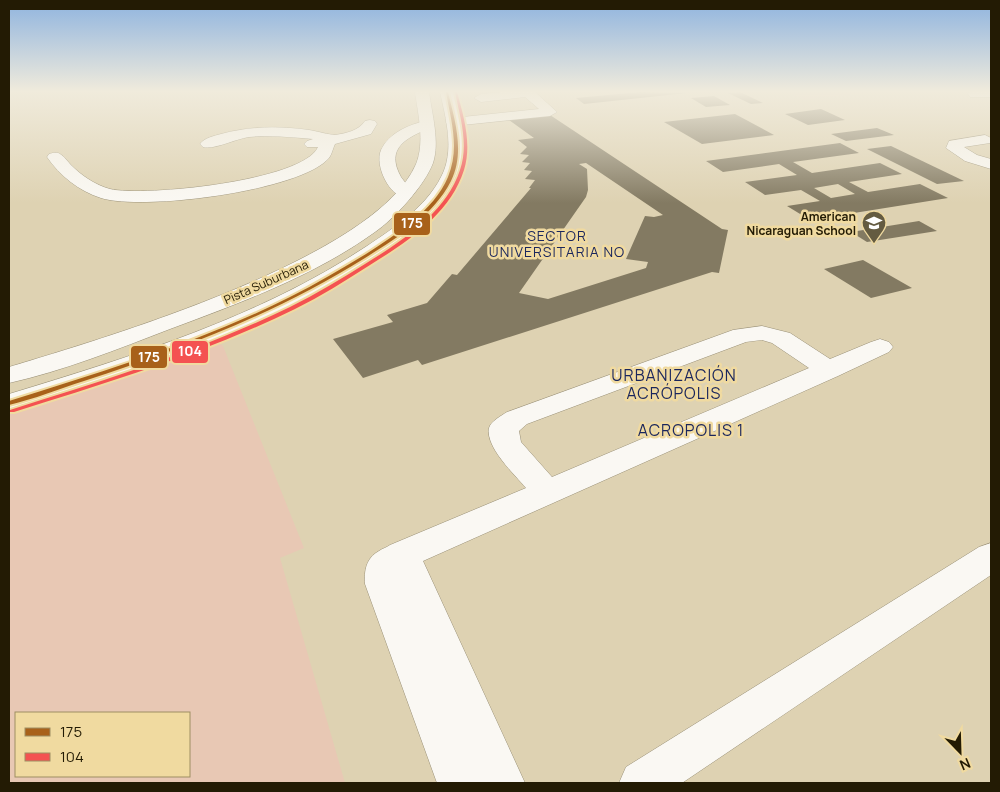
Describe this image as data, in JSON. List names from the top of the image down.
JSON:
{
  "streets": {
    "main road": ["Pista Suburbana"]
  },
  "districts": ["SECTOR UNIVERSITARIA NO", "URBANIZACIÓN ACRÓPOLIS", "ACROPOLIS 1"],
  "places": {
    "school or university": ["American Nicaraguan School"]
  },
  "lines": ["transit line 175", "transit line 104"],
  "legend": ["175", "104"],
  "north": "bottom right"
}
